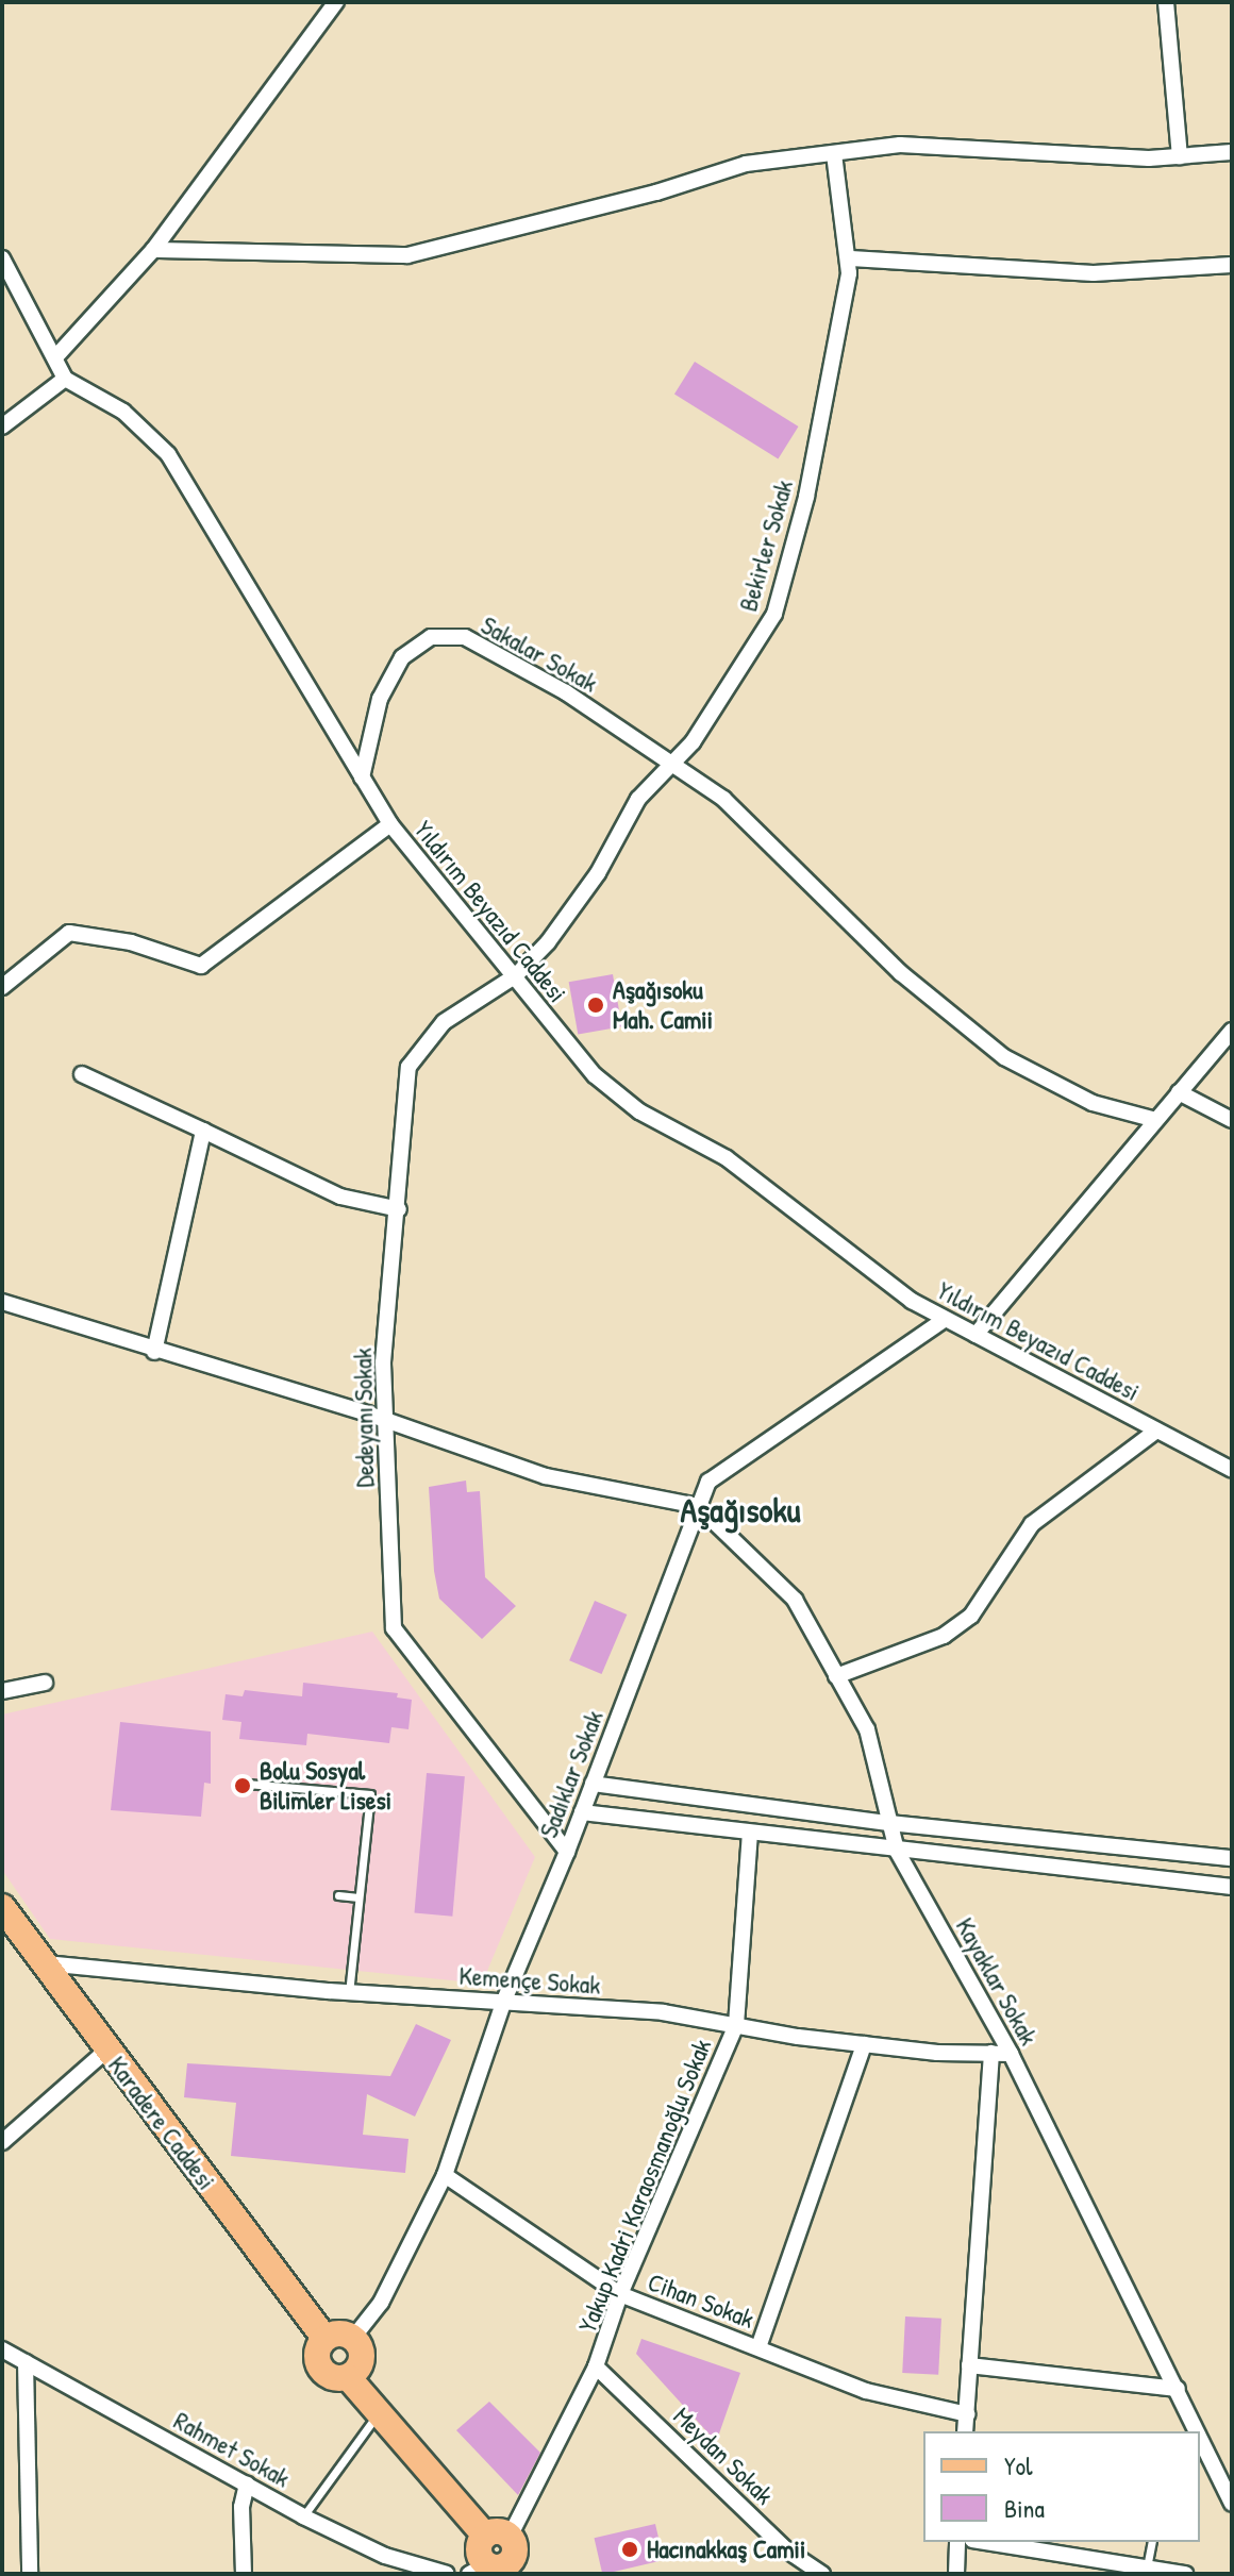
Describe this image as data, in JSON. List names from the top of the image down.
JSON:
{
  "streets": {
    "main road": ["Karadere Caddesi"],
    "street": [
      "Bekirler Sokak",
      "Sakalar Sokak",
      "Yıldırım Beyazıd Caddesi",
      "Dedeyanı Sokak",
      "Sadıklar Sokak",
      "Kemençe Sokak",
      "Kayaklar Sokak",
      "Yakup Kadri Karaosmanoğlu Sokak",
      "Cihan Sokak",
      "Rahmet Sokak",
      "Meydan Sokak"
    ]
  },
  "crossings": [
    ["Bekirler Sokak", "Sakalar Sokak"],
    ["Bekirler Sokak", "Yıldırım Beyazıd Caddesi"],
    ["Bekirler Sokak", "Dedeyanı Sokak"],
    ["Sakalar Sokak", "Yıldırım Beyazıd Caddesi"],
    ["Yıldırım Beyazıd Caddesi", "Dedeyanı Sokak"],
    ["Yıldırım Beyazıd Caddesi", "Sadıklar Sokak"],
    ["Dedeyanı Sokak", "Sadıklar Sokak"],
    ["Sadıklar Sokak", "Kemençe Sokak"],
    ["Sadıklar Sokak", "Kayaklar Sokak"],
    ["Sadıklar Sokak", "Karadere Caddesi"],
    ["Sadıklar Sokak", "Cihan Sokak"],
    ["Kemençe Sokak", "Kayaklar Sokak"],
    ["Kemençe Sokak", "Karadere Caddesi"],
    ["Kemençe Sokak", "Yakup Kadri Karaosmanoğlu Sokak"],
    ["Yakup Kadri Karaosmanoğlu Sokak", "Cihan Sokak"],
    ["Yakup Kadri Karaosmanoğlu Sokak", "Meydan Sokak"]
  ],
  "districts": ["Aşağısoku"],
  "places": ["Aşağısoku Mah. Camii", "Bolu Sosyal Bilimler Lisesi", "Hacınakkaş Camii"],
  "legend": ["Yol", "Bina"]
}
